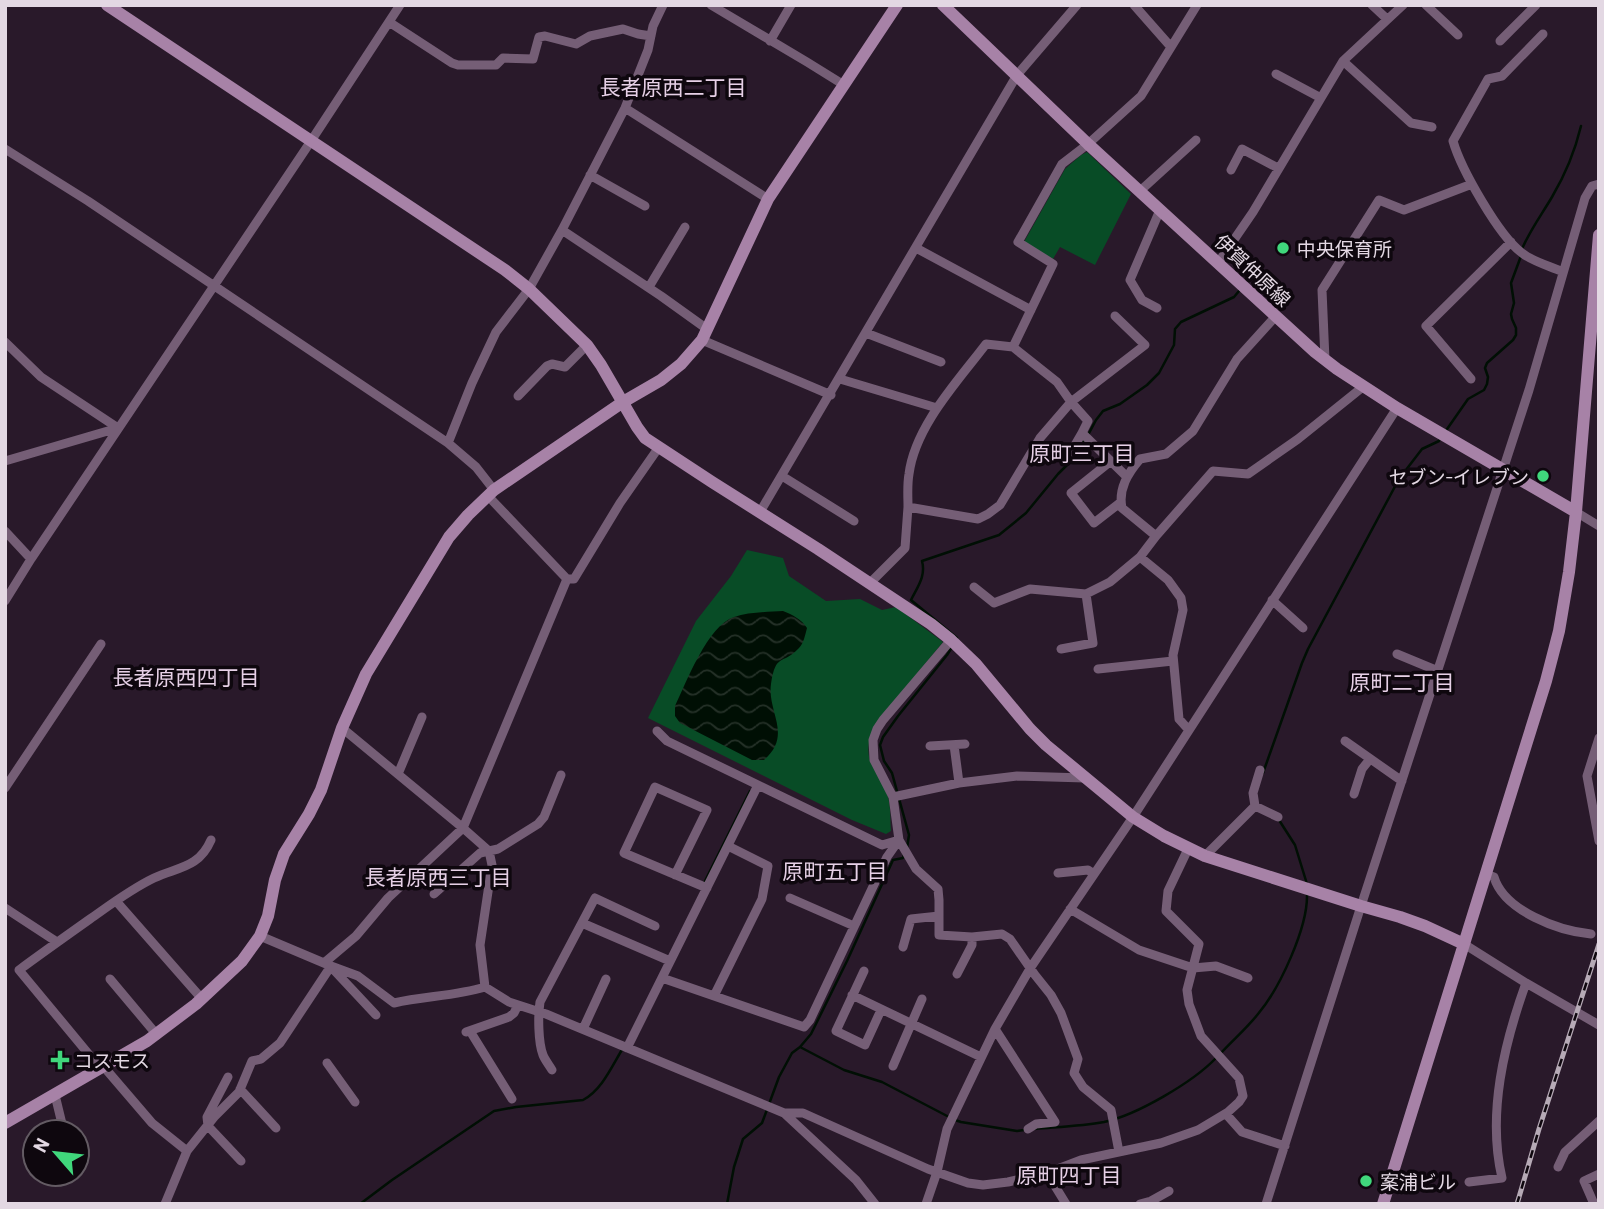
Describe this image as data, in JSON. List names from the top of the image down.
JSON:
{
  "streets": {
    "street": ["伊賀仲原線"]
  },
  "districts": [
    "長者原西二丁目",
    "原町三丁目",
    "長者原西四丁目",
    "原町二丁目",
    "原町五丁目",
    "長者原西三丁目",
    "原町四丁目"
  ],
  "places": {
    "other": ["中央保育所", "セブン-イレブン", "案浦ビル"],
    "health": ["コスモス"]
  },
  "north": "top left"
}
